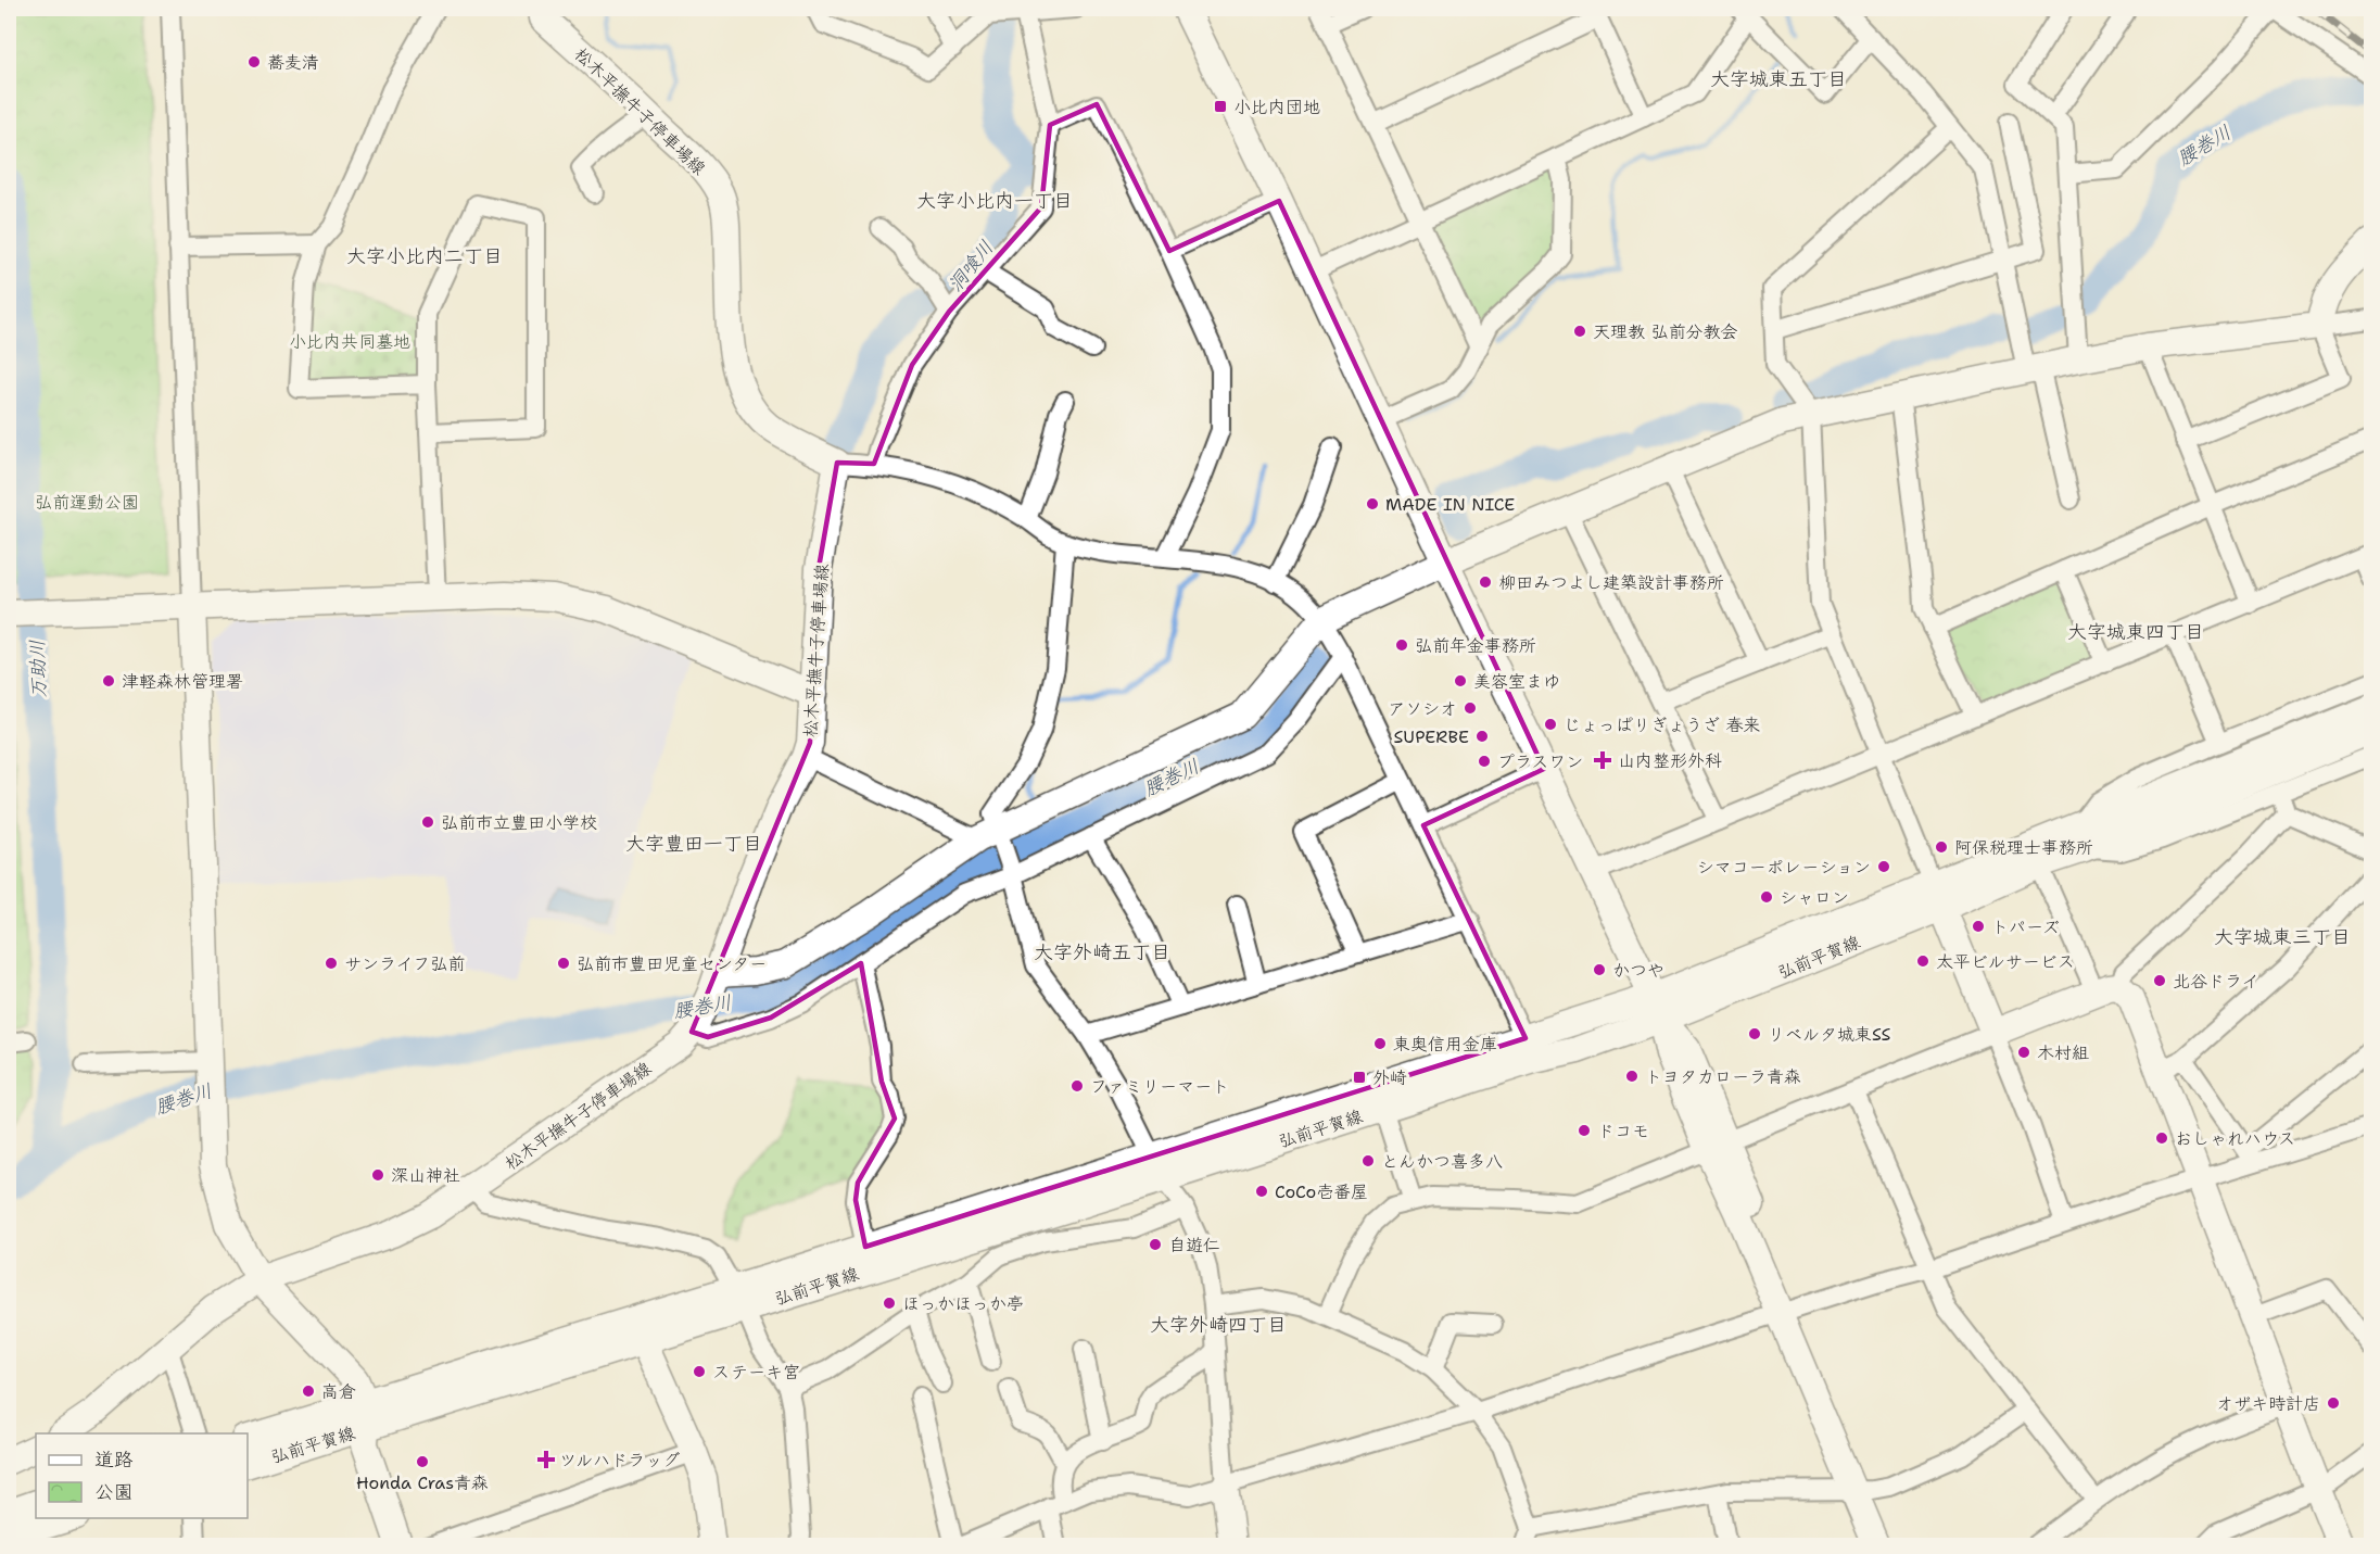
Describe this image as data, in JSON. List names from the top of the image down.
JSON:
{
  "streets": {
    "street": ["松木平撫牛子停車場線", "弘前平賀線"]
  },
  "districts": [
    "大字城東五丁目",
    "大字小比内一丁目",
    "大字小比内二丁目",
    "大字城東四丁目",
    "大字豊田一丁目",
    "大字城東三丁目",
    "大字外崎五丁目",
    "大字外崎四丁目"
  ],
  "water": ["腰巻川", "洞喰川", "万助川"],
  "parks": ["小比内共同墓地", "弘前運動公園"],
  "places": {
    "other": [
      "蕎麦清",
      "天理教 弘前分教会",
      "MADE IN NICE",
      "柳田みつよし建築設計事務所",
      "弘前年金事務所",
      "津軽森林管理署",
      "美容室まゆ",
      "アソシオ",
      "じょっぱりぎょうざ 春来",
      "SUPERBE",
      "プラスワン",
      "弘前市立豊田小学校",
      "阿保税理士事務所",
      "シマコーポレーション",
      "シャロン",
      "トパーズ",
      "太平ビルサービス",
      "サンライフ弘前",
      "弘前市豊田児童センター",
      "かつや",
      "北谷ドライ",
      "リベルタ城東SS",
      "東奥信用金庫",
      "木村組",
      "トヨタカローラ青森",
      "ファミリーマート",
      "ドコモ",
      "おしゃれハウス",
      "とんかつ喜多八",
      "深山神社",
      "CoCo壱番屋",
      "自遊仁",
      "ほっかほっか亭",
      "ステーキ宮",
      "高倉",
      "オザキ時計店",
      "Honda Cras青森"
    ],
    "transit": ["小比内団地", "外崎"],
    "health": ["山内整形外科", "ツルハドラッグ"]
  },
  "legend": ["道路", "公園"]
}
